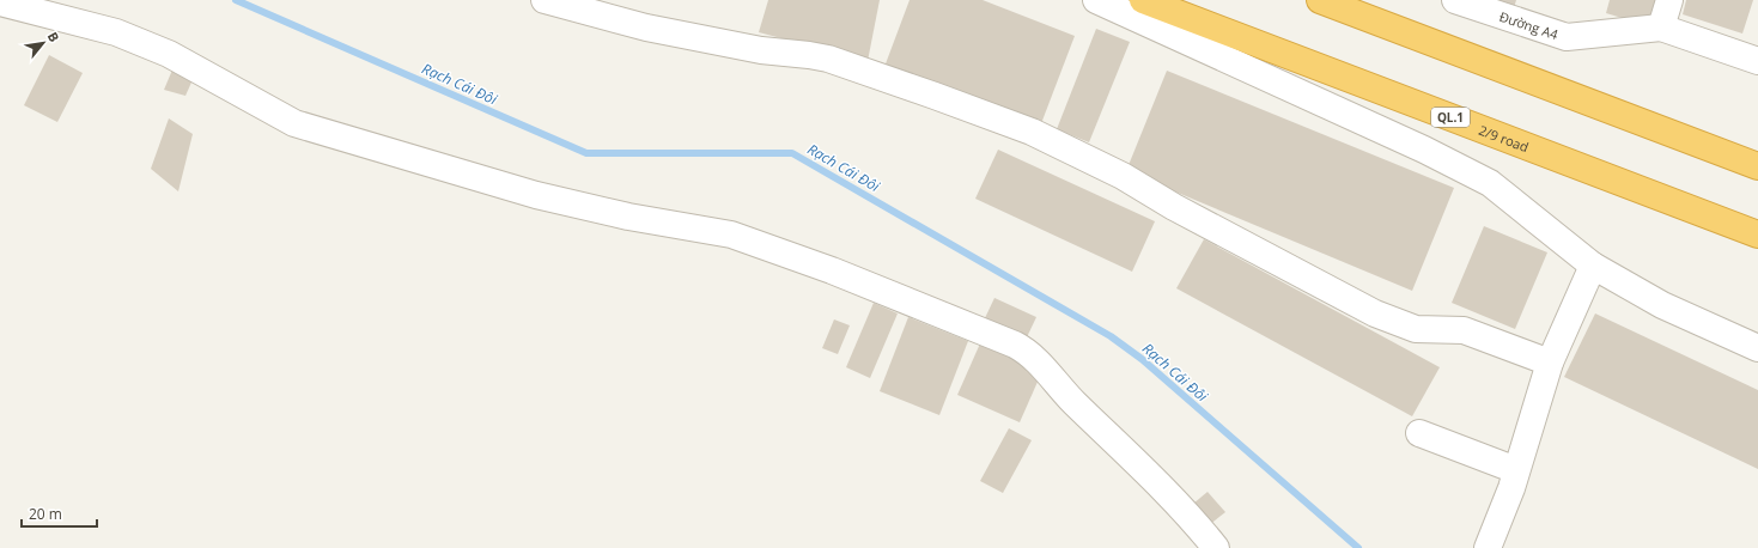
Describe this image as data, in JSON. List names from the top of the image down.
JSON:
{
  "streets": {
    "highway": ["QL.1", "2/9 road"],
    "street": ["Đường A4"]
  },
  "water": ["Rạch Cái Đôi"],
  "scale_bar": "20 m",
  "north": "top right"
}
